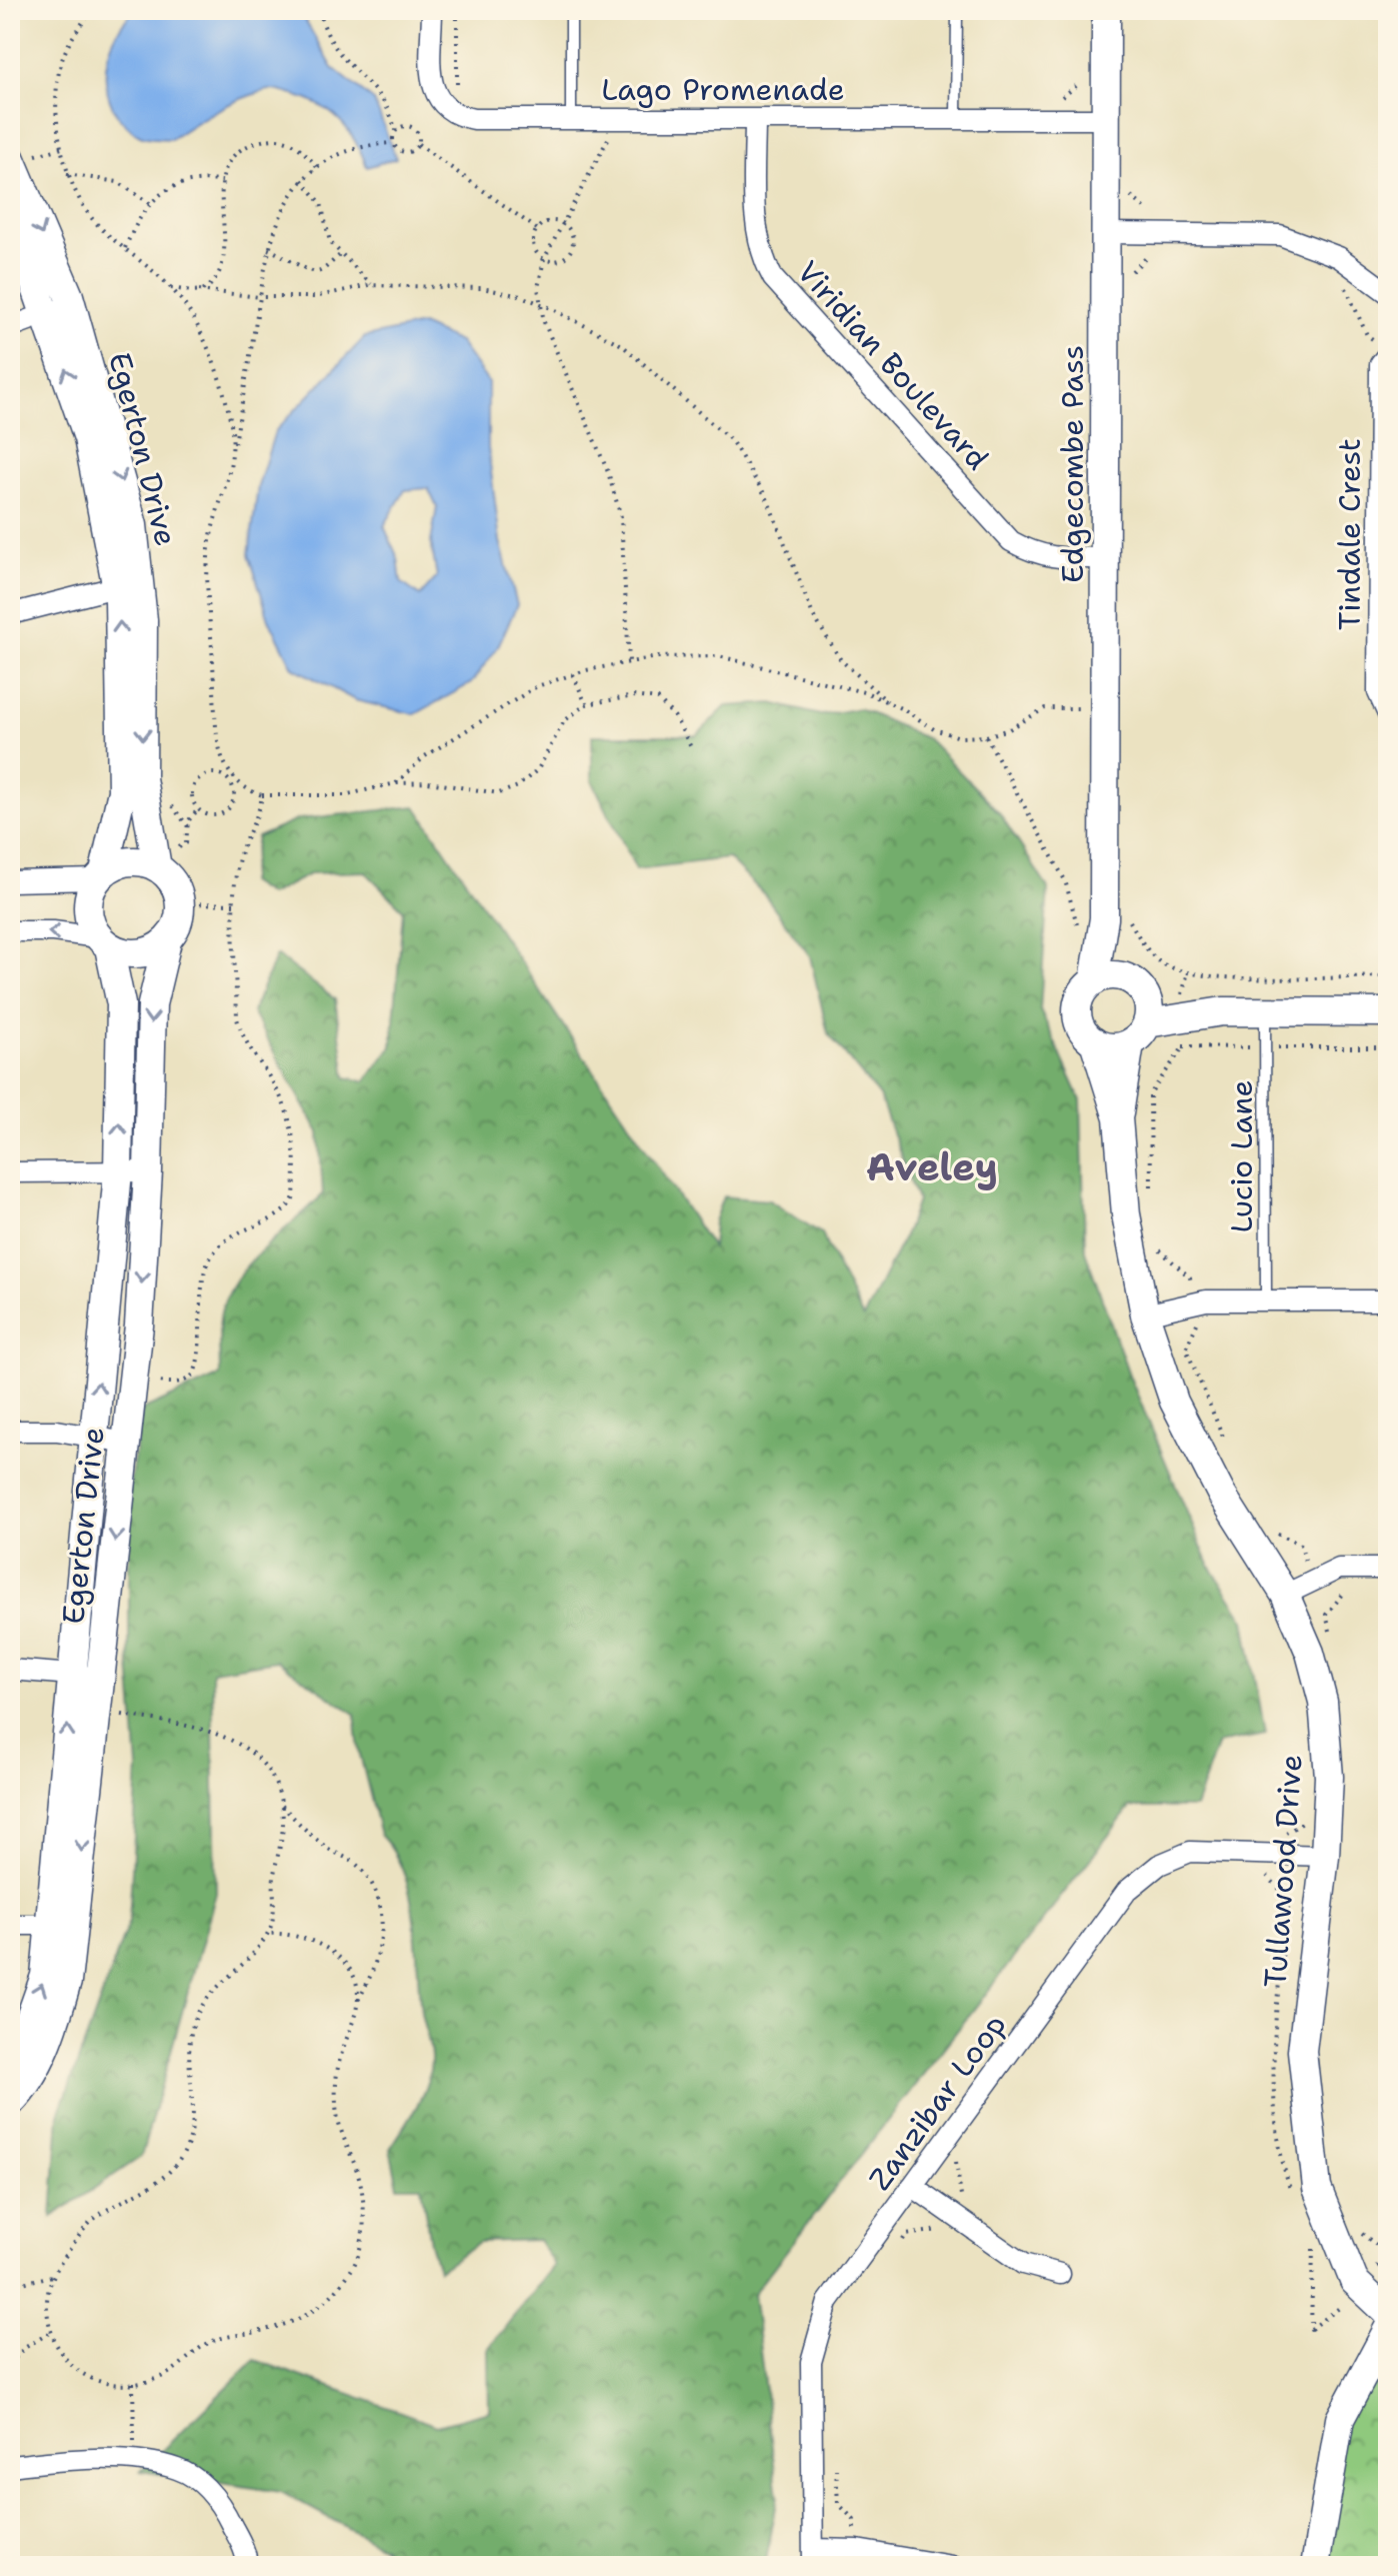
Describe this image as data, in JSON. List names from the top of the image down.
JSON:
{
  "streets": {
    "street": [
      "Lago Promenade",
      "Viridian Boulevard",
      "Egerton Drive",
      "Edgecombe Pass",
      "Tindale Crest",
      "Tullawood Drive",
      "Zanzibar Loop"
    ],
    "lane": ["Lucio Lane"]
  },
  "crossings": [
    ["Lago Promenade", "Viridian Boulevard"],
    ["Lago Promenade", "Edgecombe Pass"],
    ["Viridian Boulevard", "Edgecombe Pass"],
    ["Edgecombe Pass", "Tullawood Drive"],
    ["Tullawood Drive", "Zanzibar Loop"]
  ],
  "districts": ["Aveley"]
}
